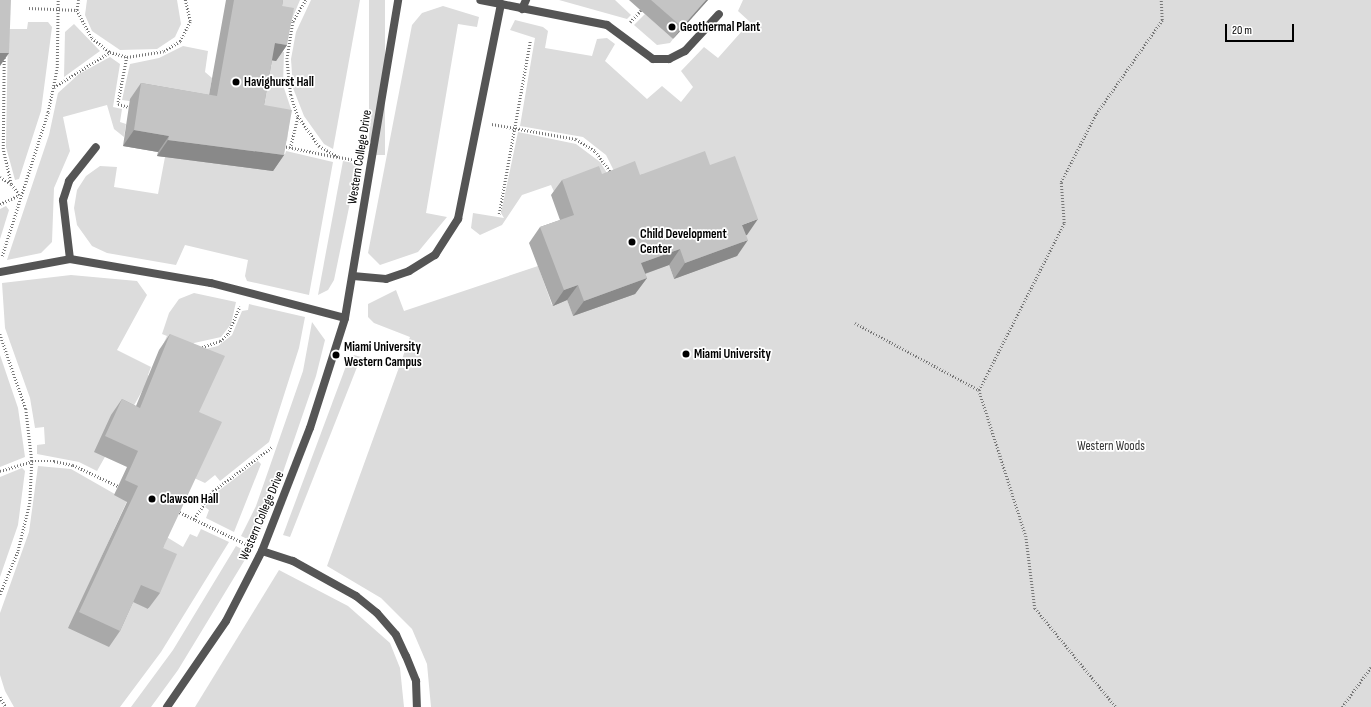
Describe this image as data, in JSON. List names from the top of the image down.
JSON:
{
  "streets": {
    "street": ["Western College Drive"]
  },
  "parks": ["Western Woods"],
  "places": [
    "Geothermal Plant",
    "Havighurst Hall",
    "Child Development Center",
    "Miami University",
    "Miami University Western Campus",
    "Clawson Hall"
  ],
  "scale_bar": "20 m"
}
